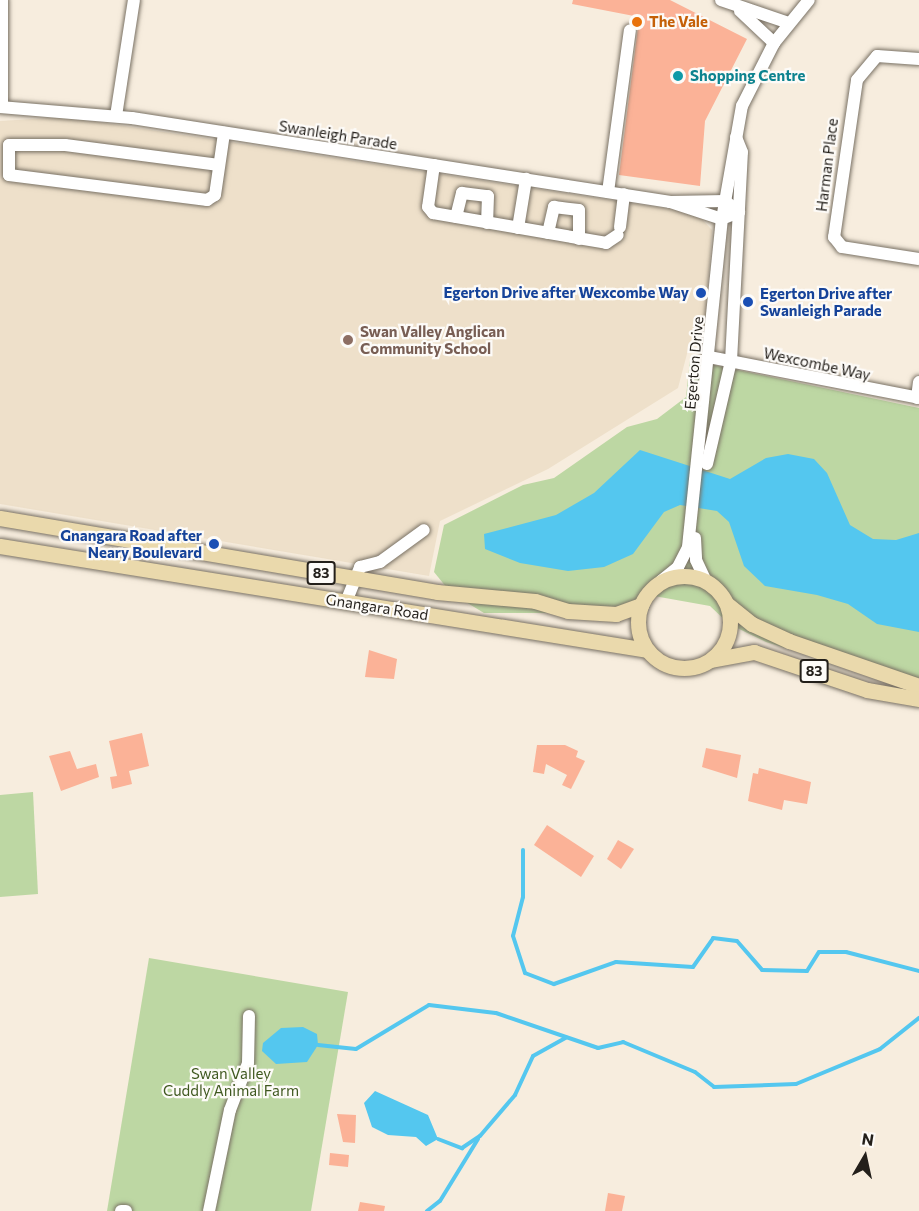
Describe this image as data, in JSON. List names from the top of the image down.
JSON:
{
  "streets": {
    "main road": ["83", "Gnangara Road"],
    "street": [
      "Swanleigh Parade",
      "Harman Place",
      "Egerton Drive",
      "Wexcombe Way"
    ]
  },
  "crossings": [
    ["Swanleigh Parade", "Egerton Drive"],
    ["Egerton Drive", "Wexcombe Way"],
    ["Egerton Drive", "83"],
    ["Egerton Drive", "Gnangara Road"],
    ["83", "Gnangara Road"]
  ],
  "parks": ["Swan Valley Cuddly Animal Farm"],
  "places": [
    "The Vale",
    "Shopping Centre",
    "Egerton Drive after Wexcombe Way",
    "Egerton Drive after Swanleigh Parade",
    "Swan Valley Anglican Community School",
    "Gnangara Road after Neary Boulevard"
  ],
  "north": "top"
}
